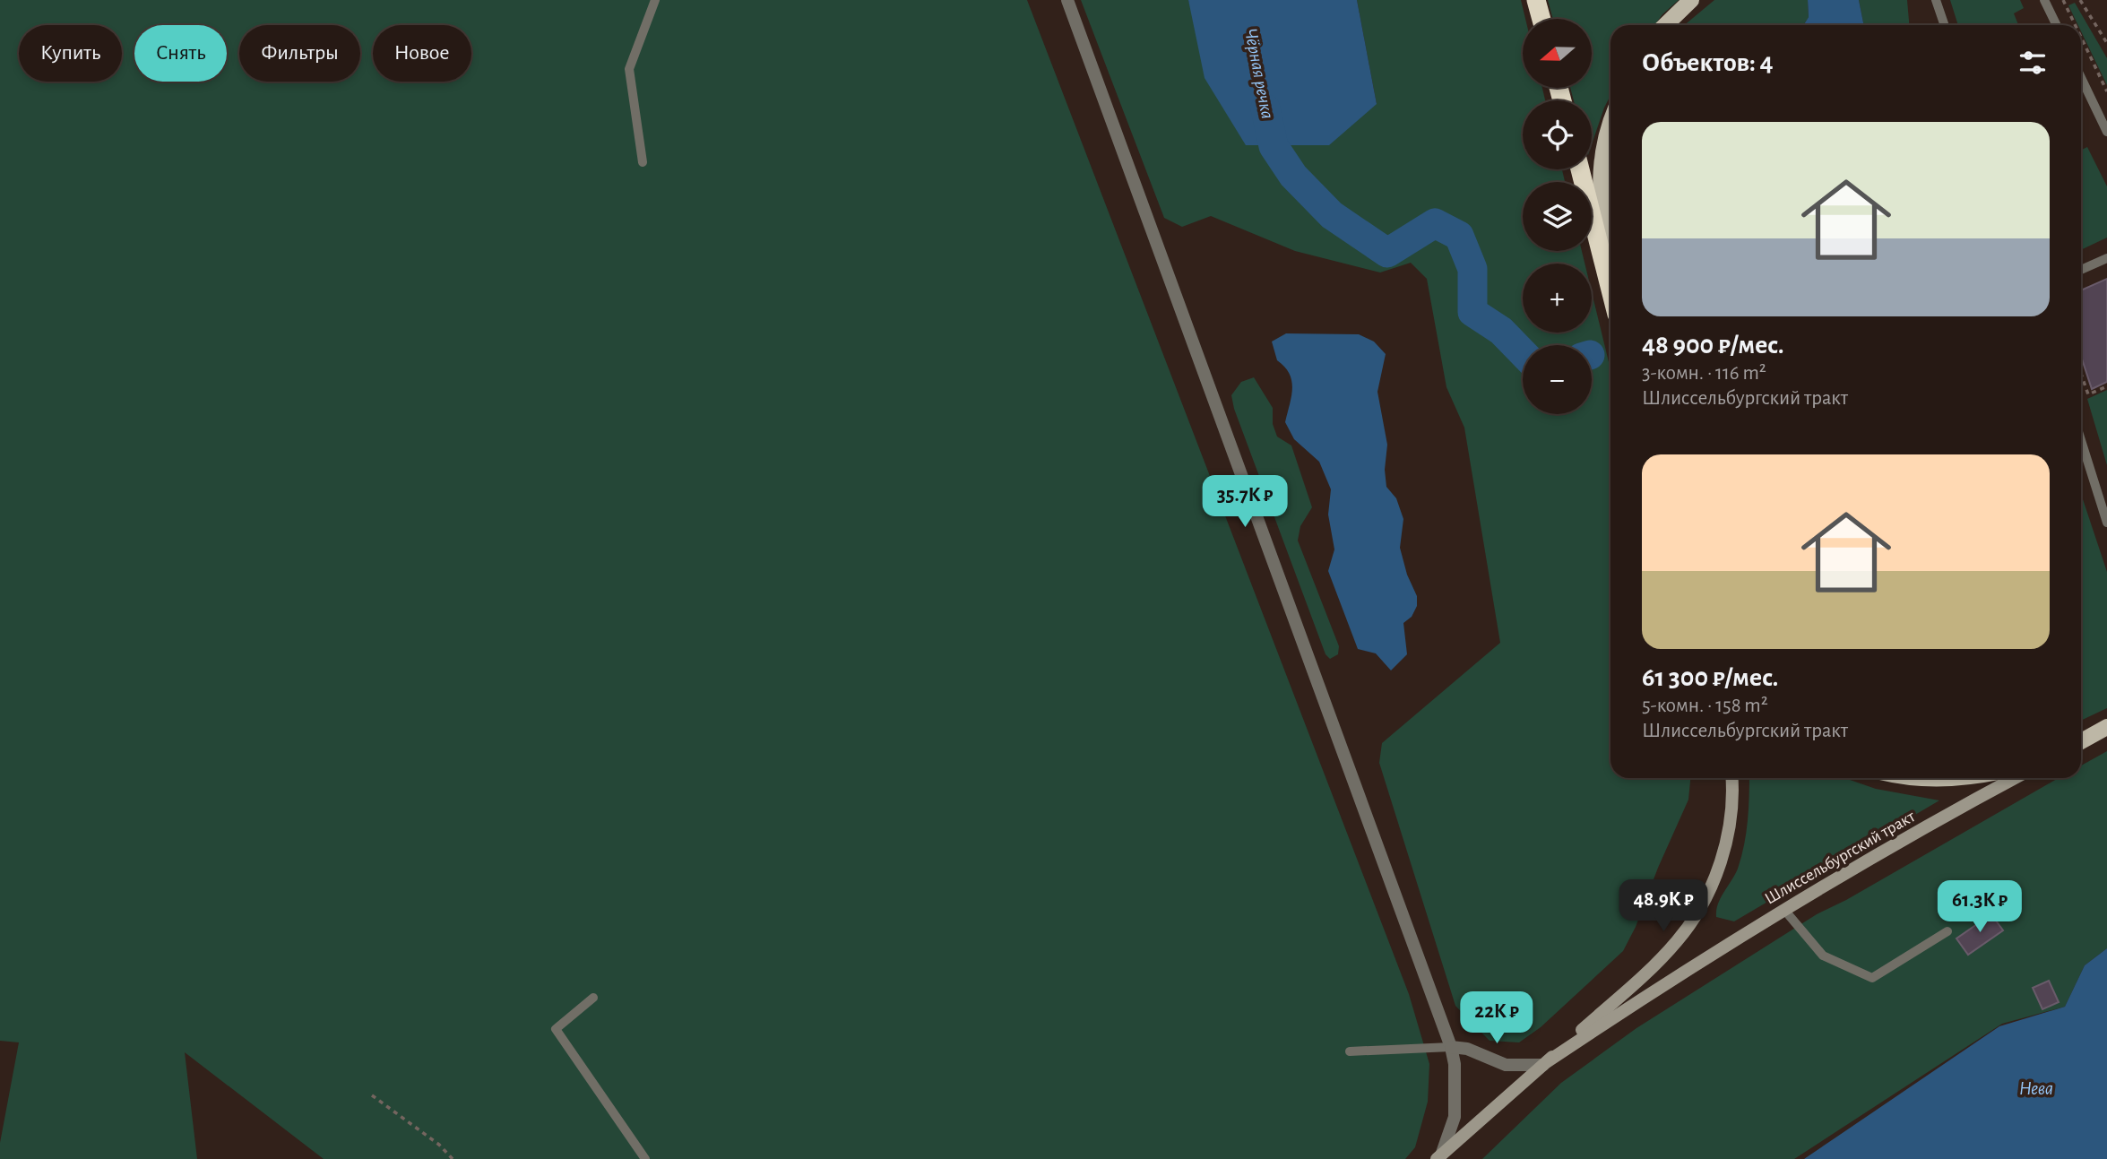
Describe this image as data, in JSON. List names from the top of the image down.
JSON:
{
  "streets": {
    "main road": ["Шлиссельбургский тракт"]
  },
  "water": ["Чёрная речка", "Нева"],
  "north": "left",
  "page": {
    "map_buttons": ["+", "−"],
    "chip": [
      "Купить",
      "Снять",
      "Фильтры",
      "Новое"
    ],
    "heading": "Объектов: 4",
    "list": [
      {
        "name": "48 900 ₽/мес.",
        "note": "3-комн. · 116 m² · Шлиссельбургский тракт"
      },
      {
        "name": "61 300 ₽/мес.",
        "note": "5-комн. · 158 m² · Шлиссельбургский тракт"
      }
    ],
    "price": [
      "35.7K ₽",
      "48.9K ₽",
      "61.3K ₽",
      "22K ₽"
    ]
  }
}
